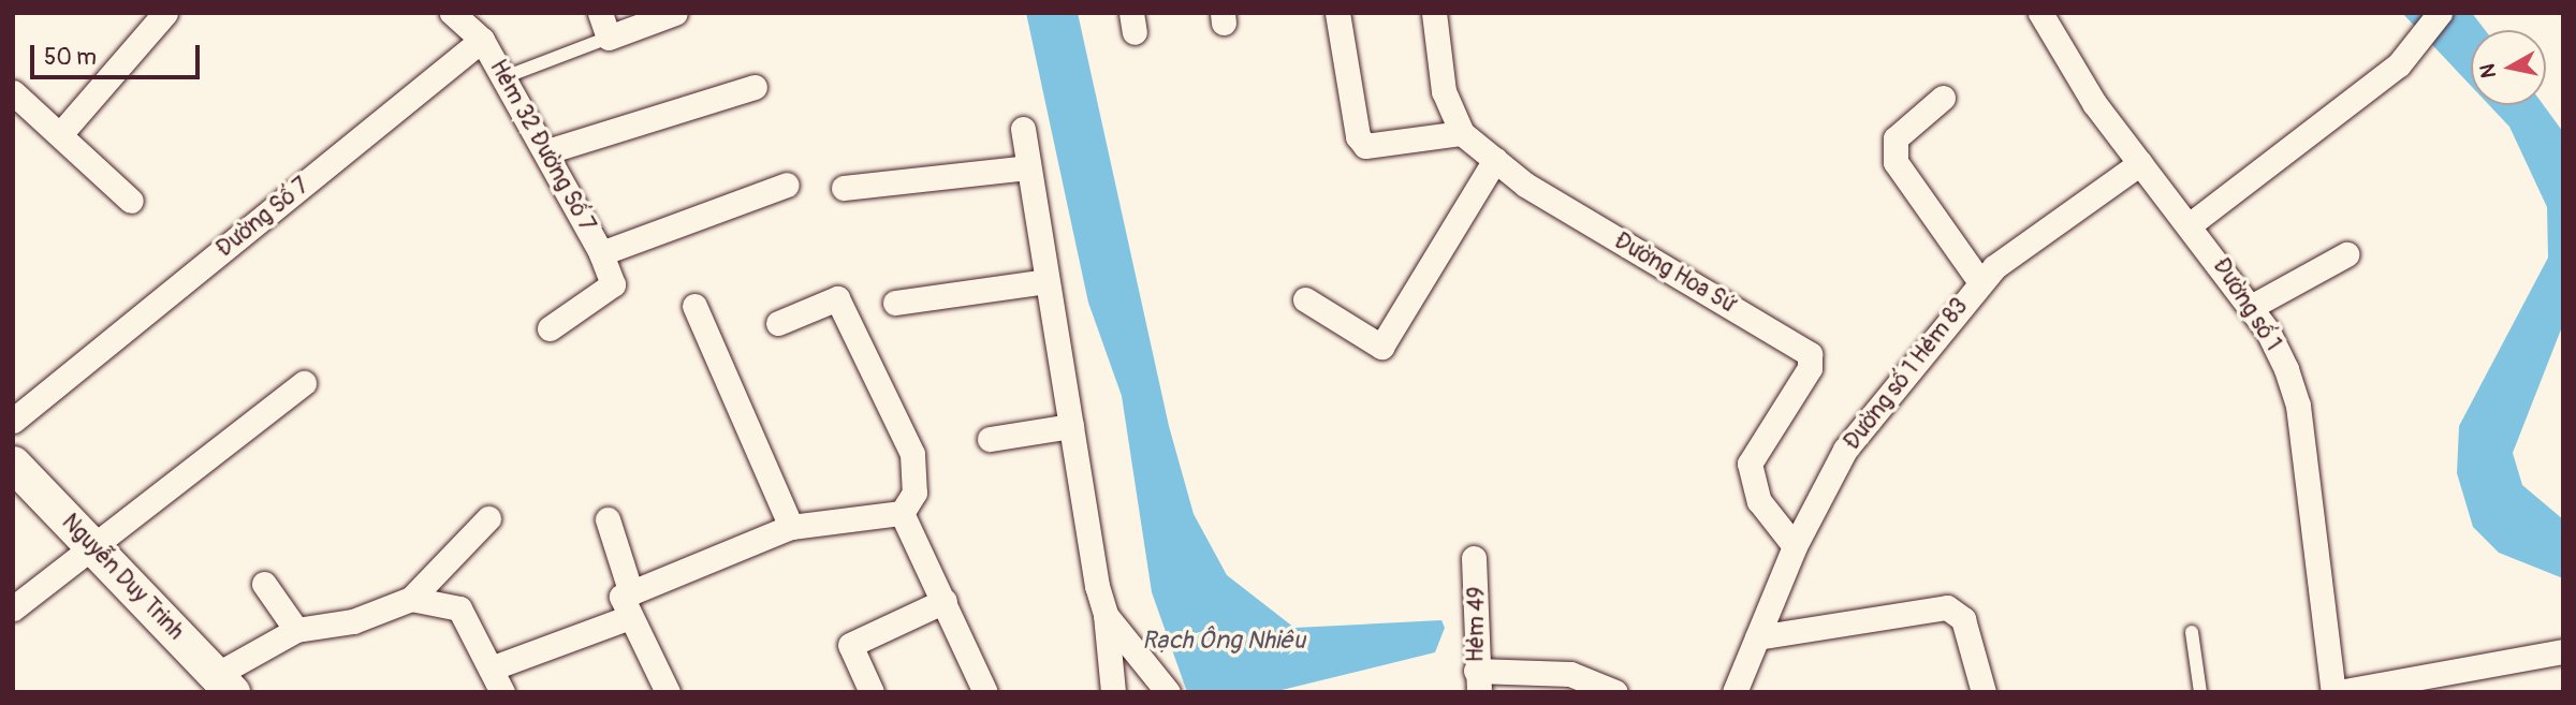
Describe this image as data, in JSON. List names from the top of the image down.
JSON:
{
  "streets": {
    "main road": ["Nguyễn Duy Trinh"],
    "street": [
      "Hẻm 32 Đường Số 7",
      "Đường Số 7",
      "Đường Hoa Sứ",
      "Đường số 1",
      "Đường số 1 Hẻm 83",
      "Hẻm 49"
    ]
  },
  "crossings": [
    ["Hẻm 32 Đường Số 7", "Đường Số 7"],
    ["Đường Hoa Sứ", "Đường số 1 Hẻm 83"],
    ["Đường số 1", "Đường số 1 Hẻm 83"]
  ],
  "water": ["Rạch Ông Nhiêu"],
  "scale_bar": "50 m",
  "north": "left"
}
